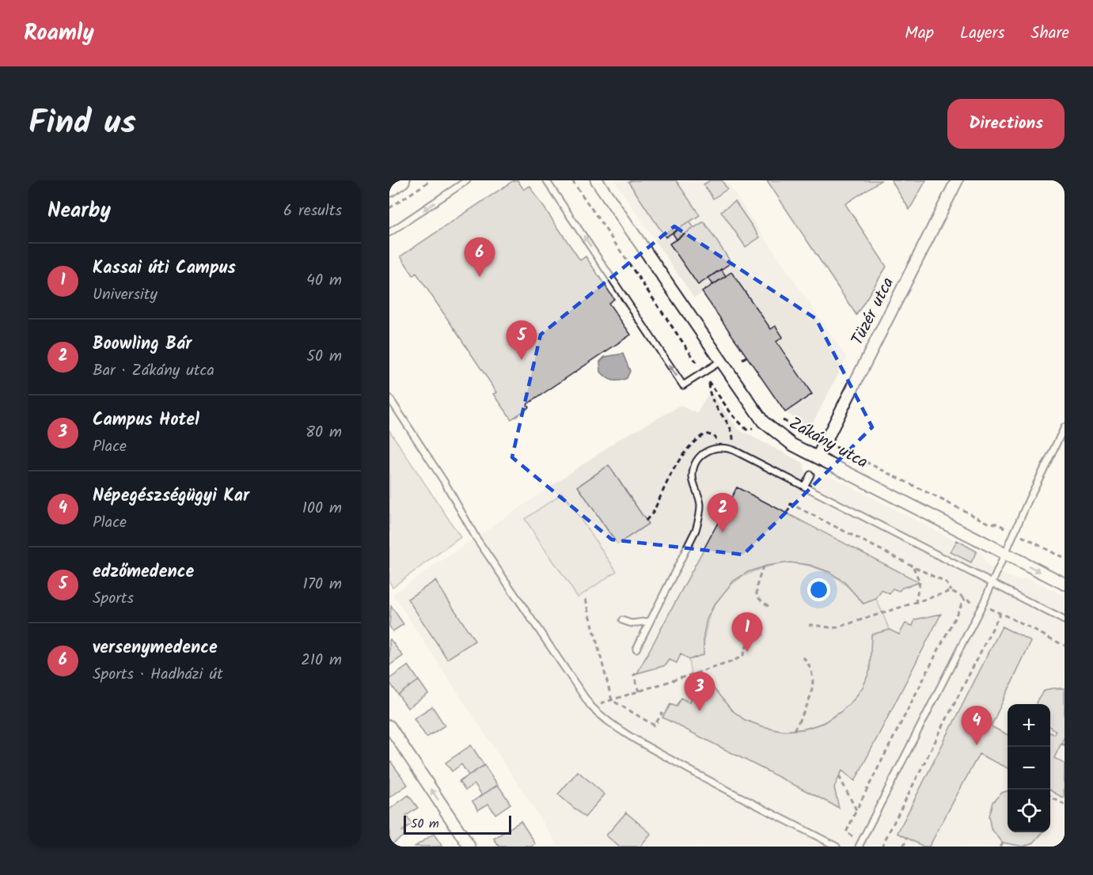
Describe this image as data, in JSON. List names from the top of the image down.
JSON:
{
  "streets": {
    "street": ["Tüzér utca", "Zákány utca"]
  },
  "crossings": [
    ["Tüzér utca", "Zákány utca"]
  ],
  "scale_bar": "50 m",
  "page": {
    "header": "Roamly",
    "nav": ["Map", "Layers", "Share"],
    "title": "Find us",
    "buttons": "Directions",
    "heading": ["Nearby", "6 results"],
    "pins": [
      "6",
      "5",
      "2",
      "1",
      "3",
      "4"
    ],
    "list": [
      {
        "mark": "1",
        "name": "Kassai úti Campus",
        "note": "University",
        "value": "40 m"
      },
      {
        "mark": "2",
        "name": "Boowling Bár",
        "note": "Bar · Zákány utca",
        "value": "50 m"
      },
      {
        "mark": "3",
        "name": "Campus Hotel",
        "note": "Place",
        "value": "80 m"
      },
      {
        "mark": "4",
        "name": "Népegészségügyi Kar",
        "note": "Place",
        "value": "100 m"
      },
      {
        "mark": "5",
        "name": "edzőmedence",
        "note": "Sports",
        "value": "170 m"
      },
      {
        "mark": "6",
        "name": "versenymedence",
        "note": "Sports · Hadházi út",
        "value": "210 m"
      }
    ],
    "map_buttons": ["+", "−"],
    "scale": "50 m"
  }
}
